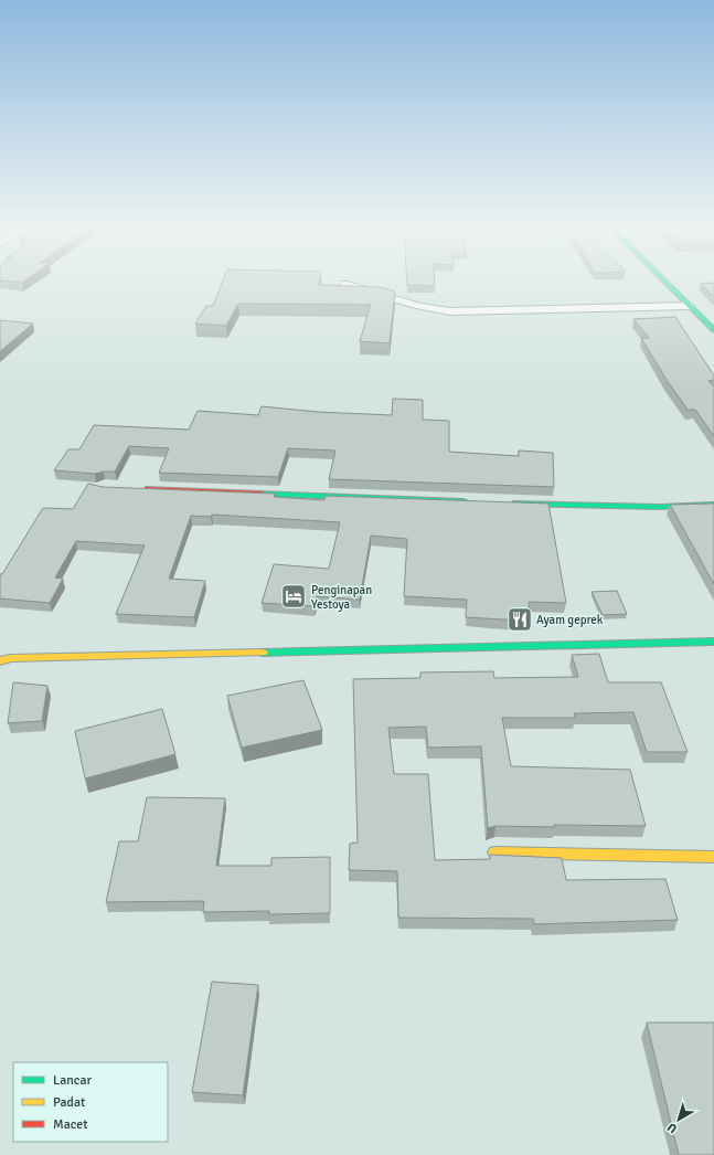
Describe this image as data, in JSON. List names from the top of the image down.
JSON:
{
  "places": {
    "hotel": ["Penginapan Yestoya"],
    "restaurant": ["Ayam geprek"]
  },
  "legend": ["Lancar", "Padat", "Macet"],
  "north": "bottom left"
}
